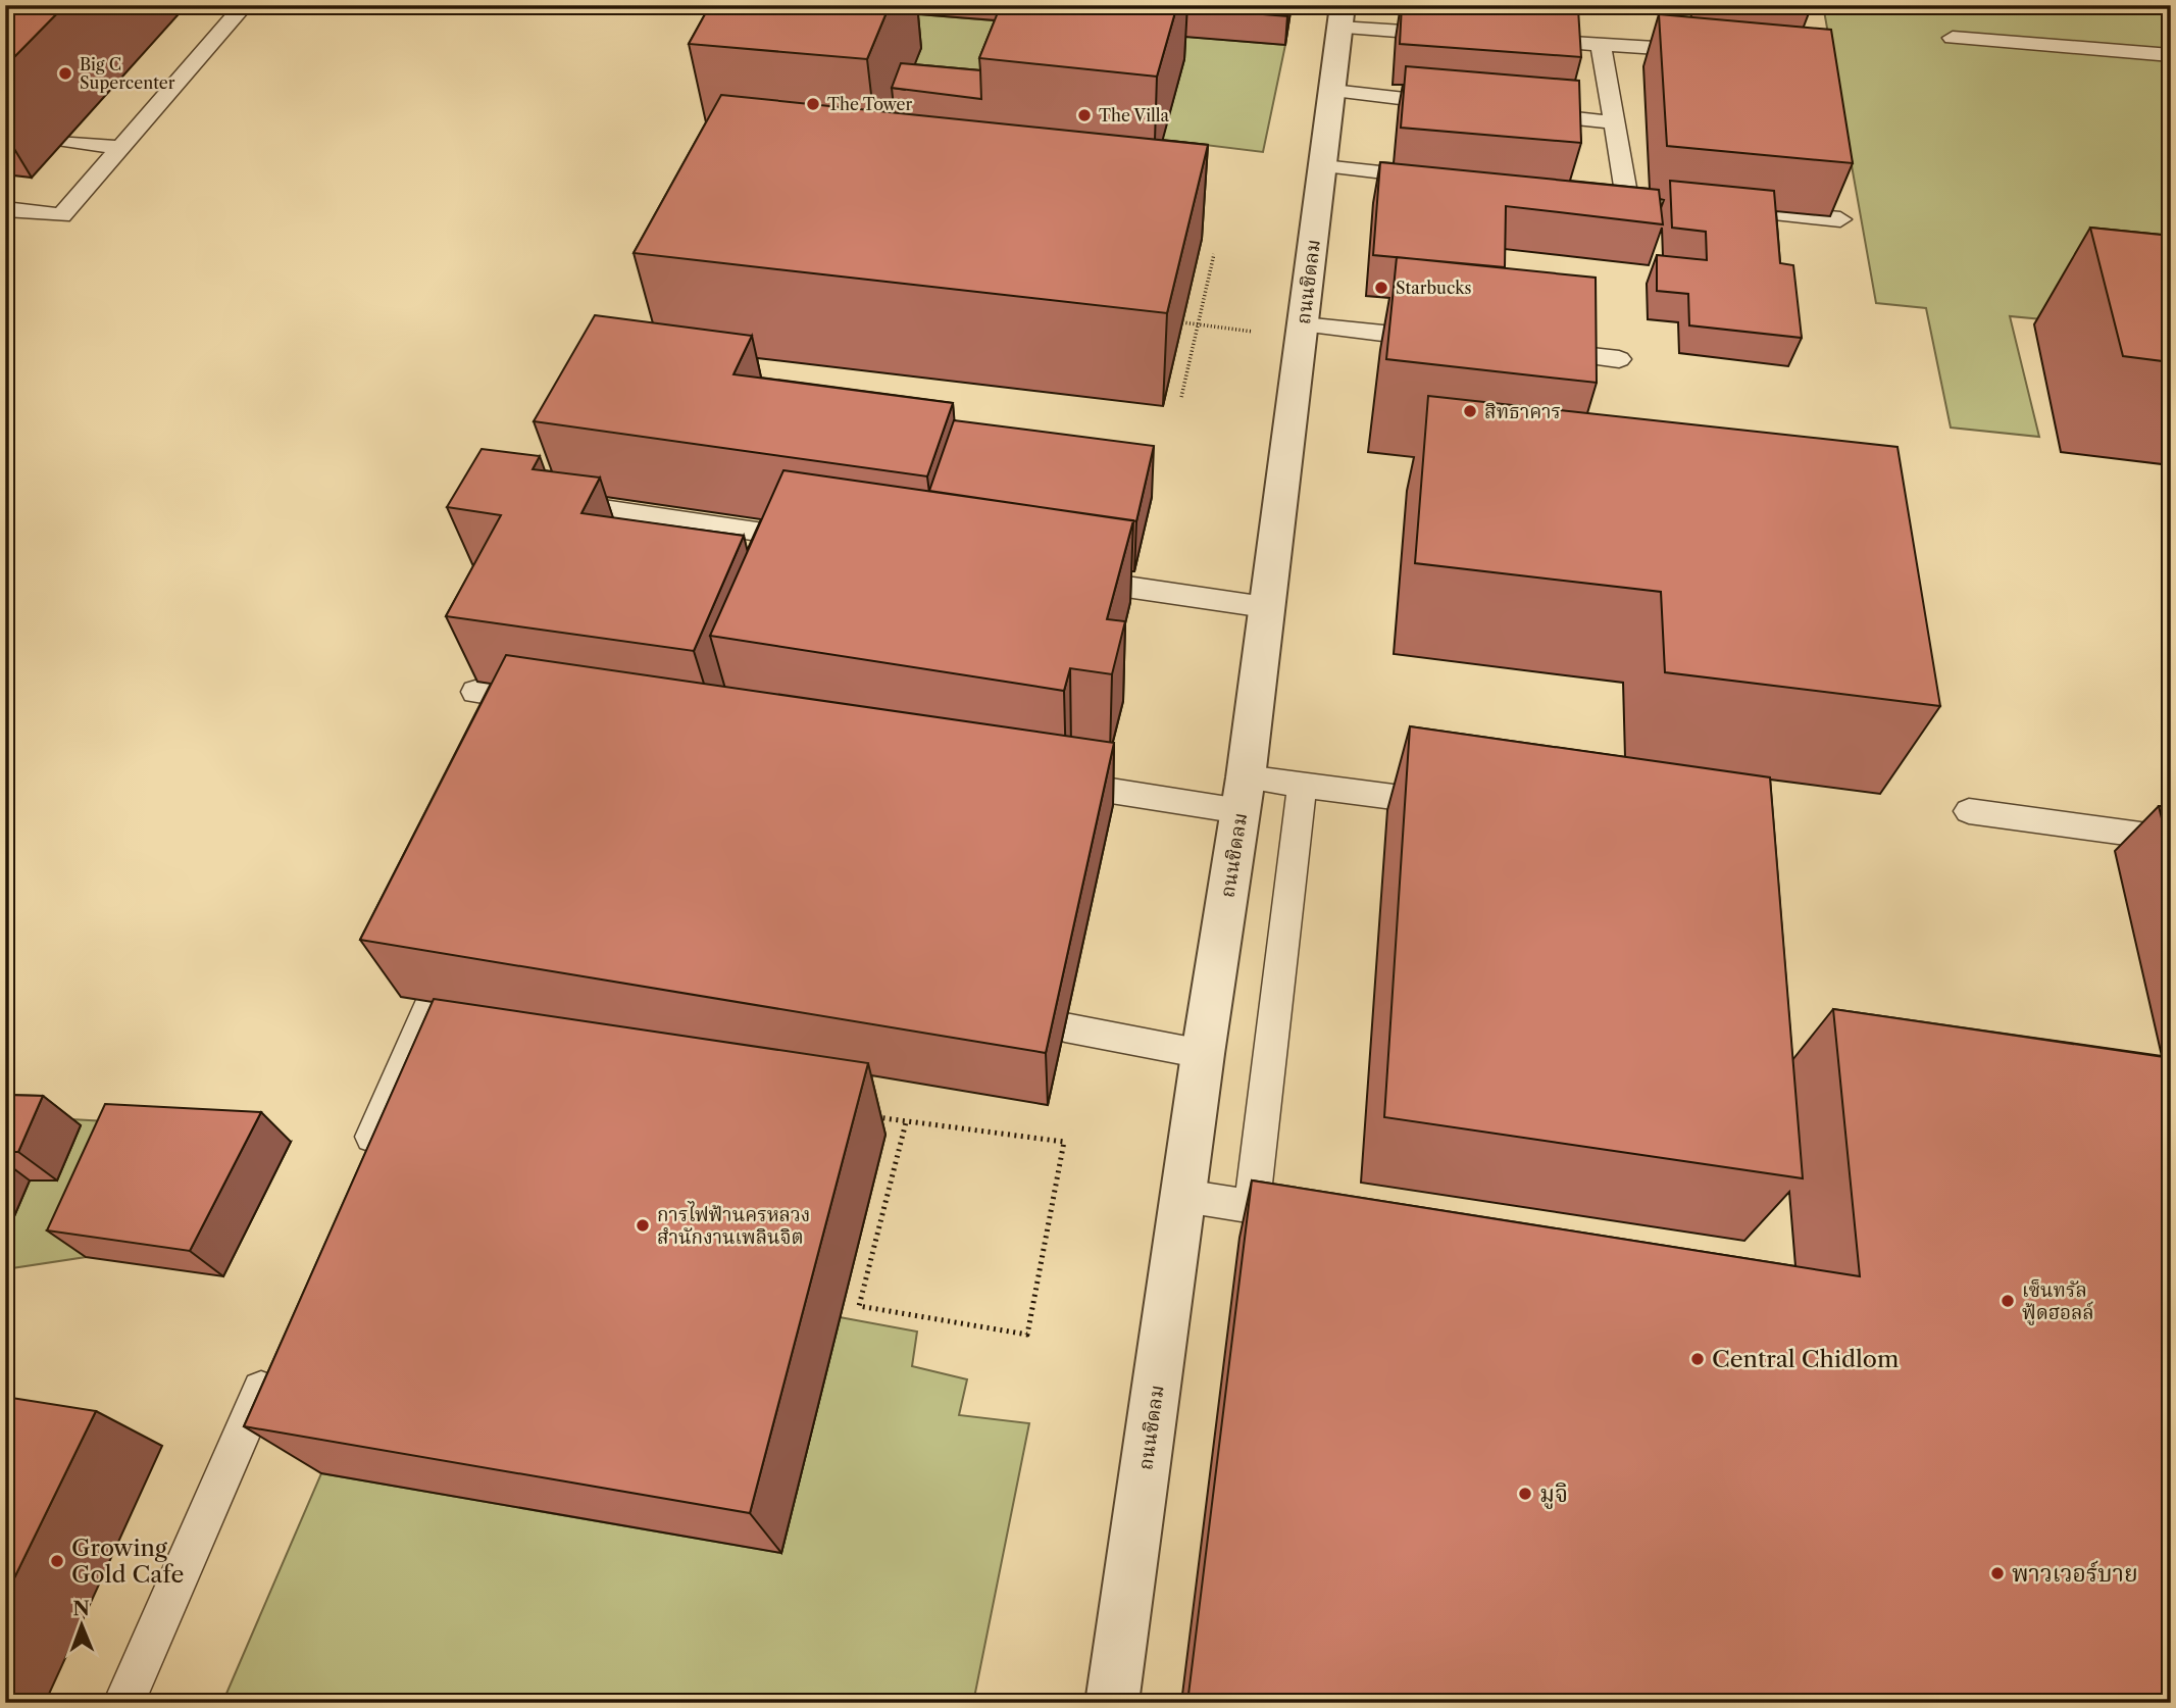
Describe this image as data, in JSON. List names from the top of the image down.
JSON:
{
  "streets": {
    "street": ["ถนนชิดลม"]
  },
  "places": [
    "Big C Supercenter",
    "The Tower",
    "The Villa",
    "Starbucks",
    "สิทธาคาร",
    "การไฟฟ้านครหลวง สำนักงานเพลินจิต",
    "เซ็นทรัล ฟู้ดฮอลล์",
    "Central Chidlom",
    "มูจิ",
    "Growing Gold Cafe",
    "พาวเวอร์บาย"
  ],
  "north": "top"
}
